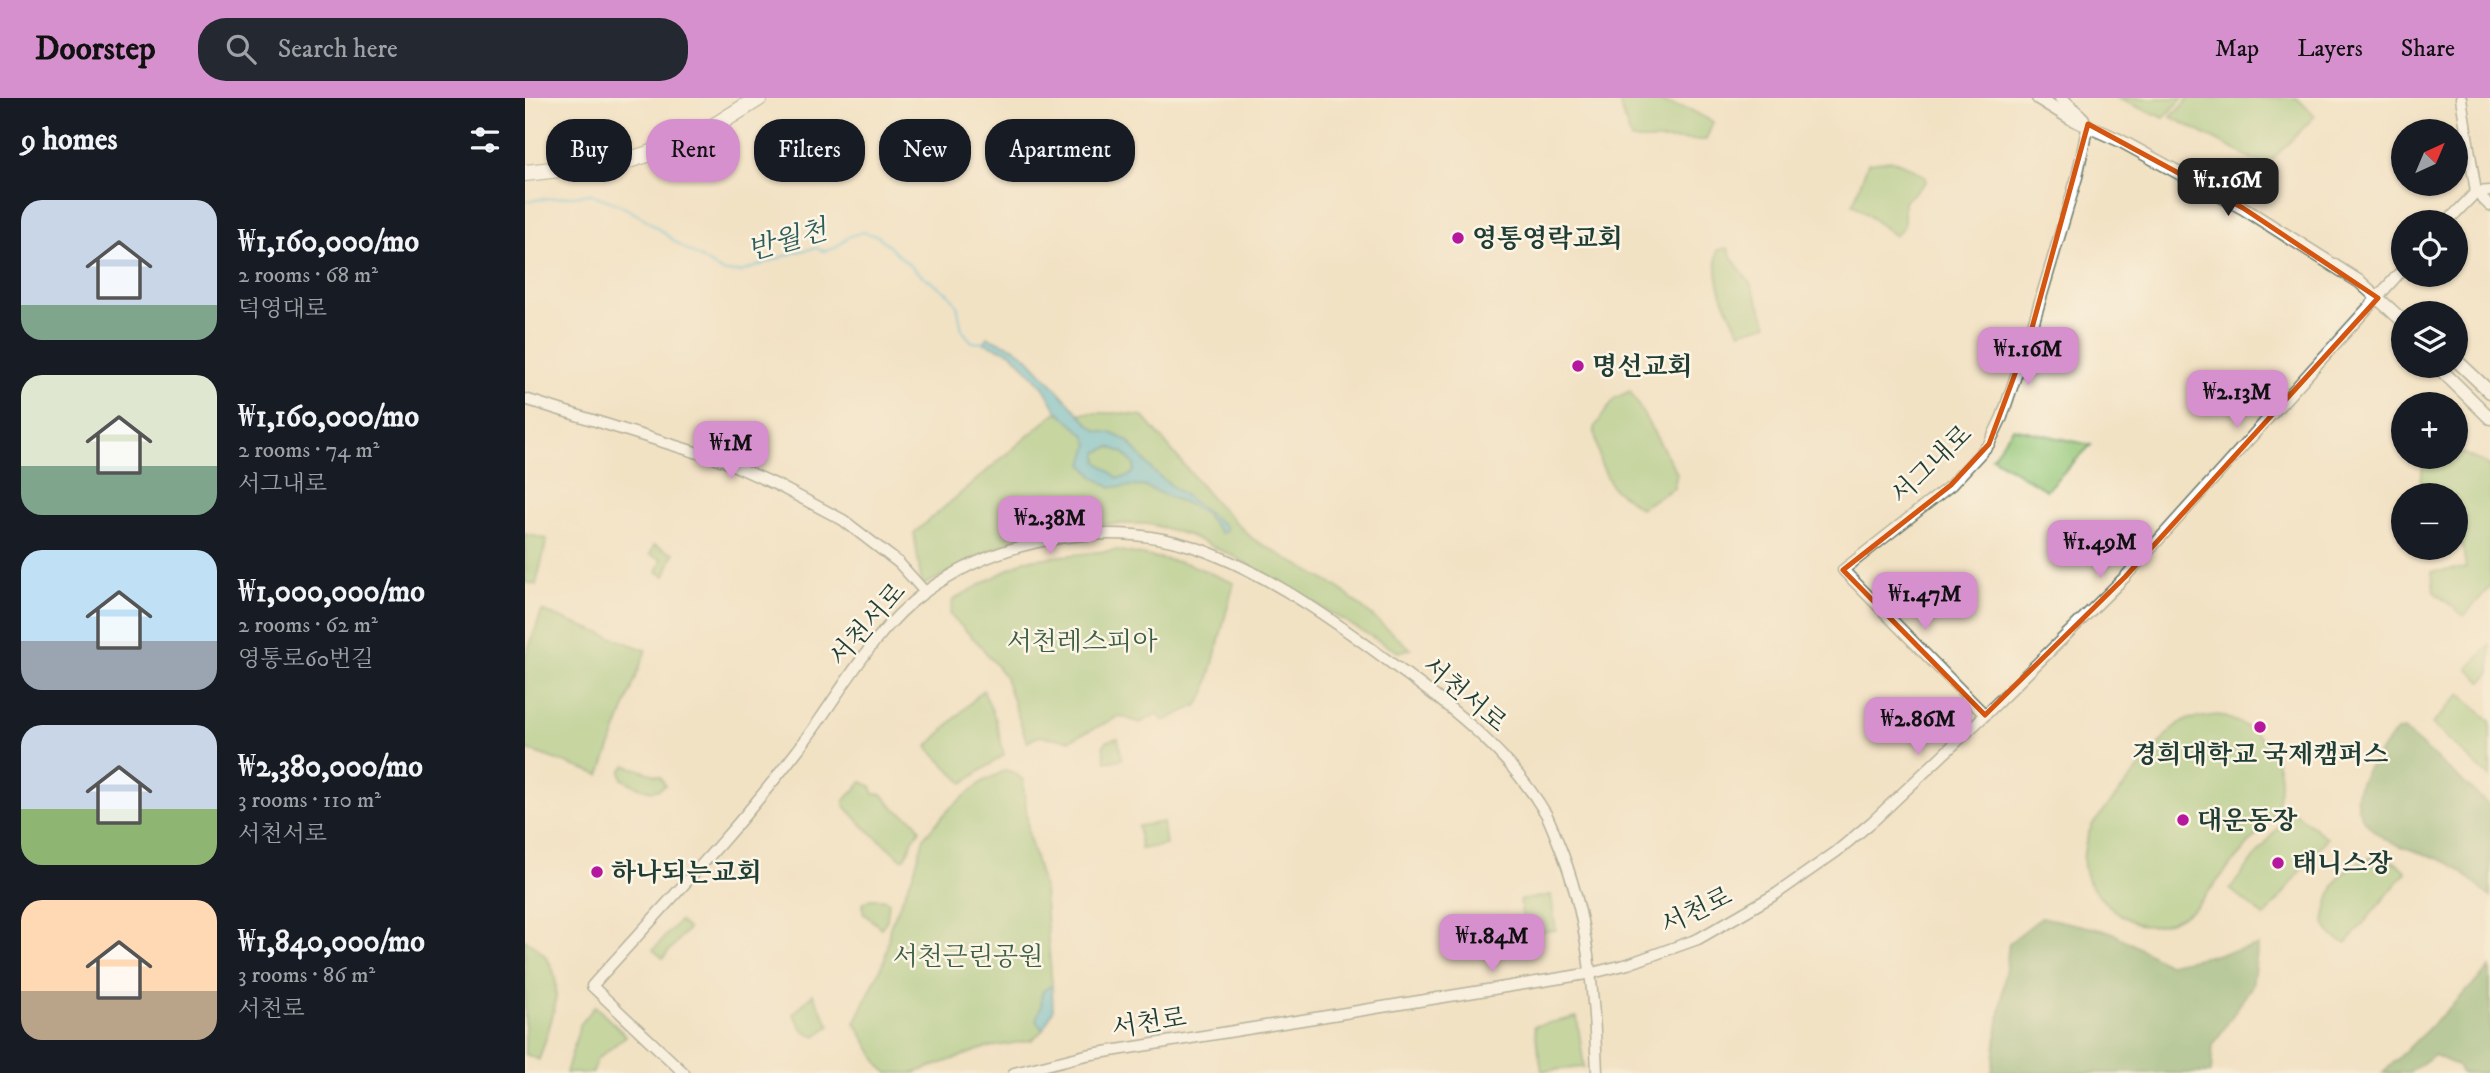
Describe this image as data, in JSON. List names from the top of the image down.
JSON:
{
  "streets": {
    "street": ["서그내로", "서천서로", "서천로"]
  },
  "crossings": [
    ["서그내로", "서천로"],
    ["서천서로", "서천로"]
  ],
  "water": ["반월천"],
  "parks": ["서천레스피아", "서천근린공원"],
  "places": [
    "영통영락교회",
    "명선교회",
    "경희대학교 국제캠퍼스",
    "대운동장",
    "태니스장",
    "하나되는교회"
  ],
  "north": "top right",
  "page": {
    "header": "Doorstep",
    "search": "Search here",
    "nav": ["Map", "Layers", "Share"],
    "heading": "9 homes",
    "map_buttons": ["+", "−"],
    "chip": [
      "Buy",
      "Rent",
      "Filters",
      "New",
      "Apartment"
    ],
    "price": [
      "₩1.16M",
      "₩1.16M",
      "₩2.13M",
      "₩1M",
      "₩2.38M",
      "₩1.49M",
      "₩1.47M",
      "₩2.86M",
      "₩1.84M"
    ],
    "list": [
      {
        "name": "₩1,160,000/mo",
        "note": "2 rooms · 68 m² · 덕영대로"
      },
      {
        "name": "₩1,160,000/mo",
        "note": "2 rooms · 74 m² · 서그내로"
      },
      {
        "name": "₩1,000,000/mo",
        "note": "2 rooms · 62 m² · 영통로60번길"
      },
      {
        "name": "₩2,380,000/mo",
        "note": "3 rooms · 110 m² · 서천서로"
      },
      {
        "name": "₩1,840,000/mo",
        "note": "3 rooms · 86 m² · 서천로"
      }
    ]
  }
}
